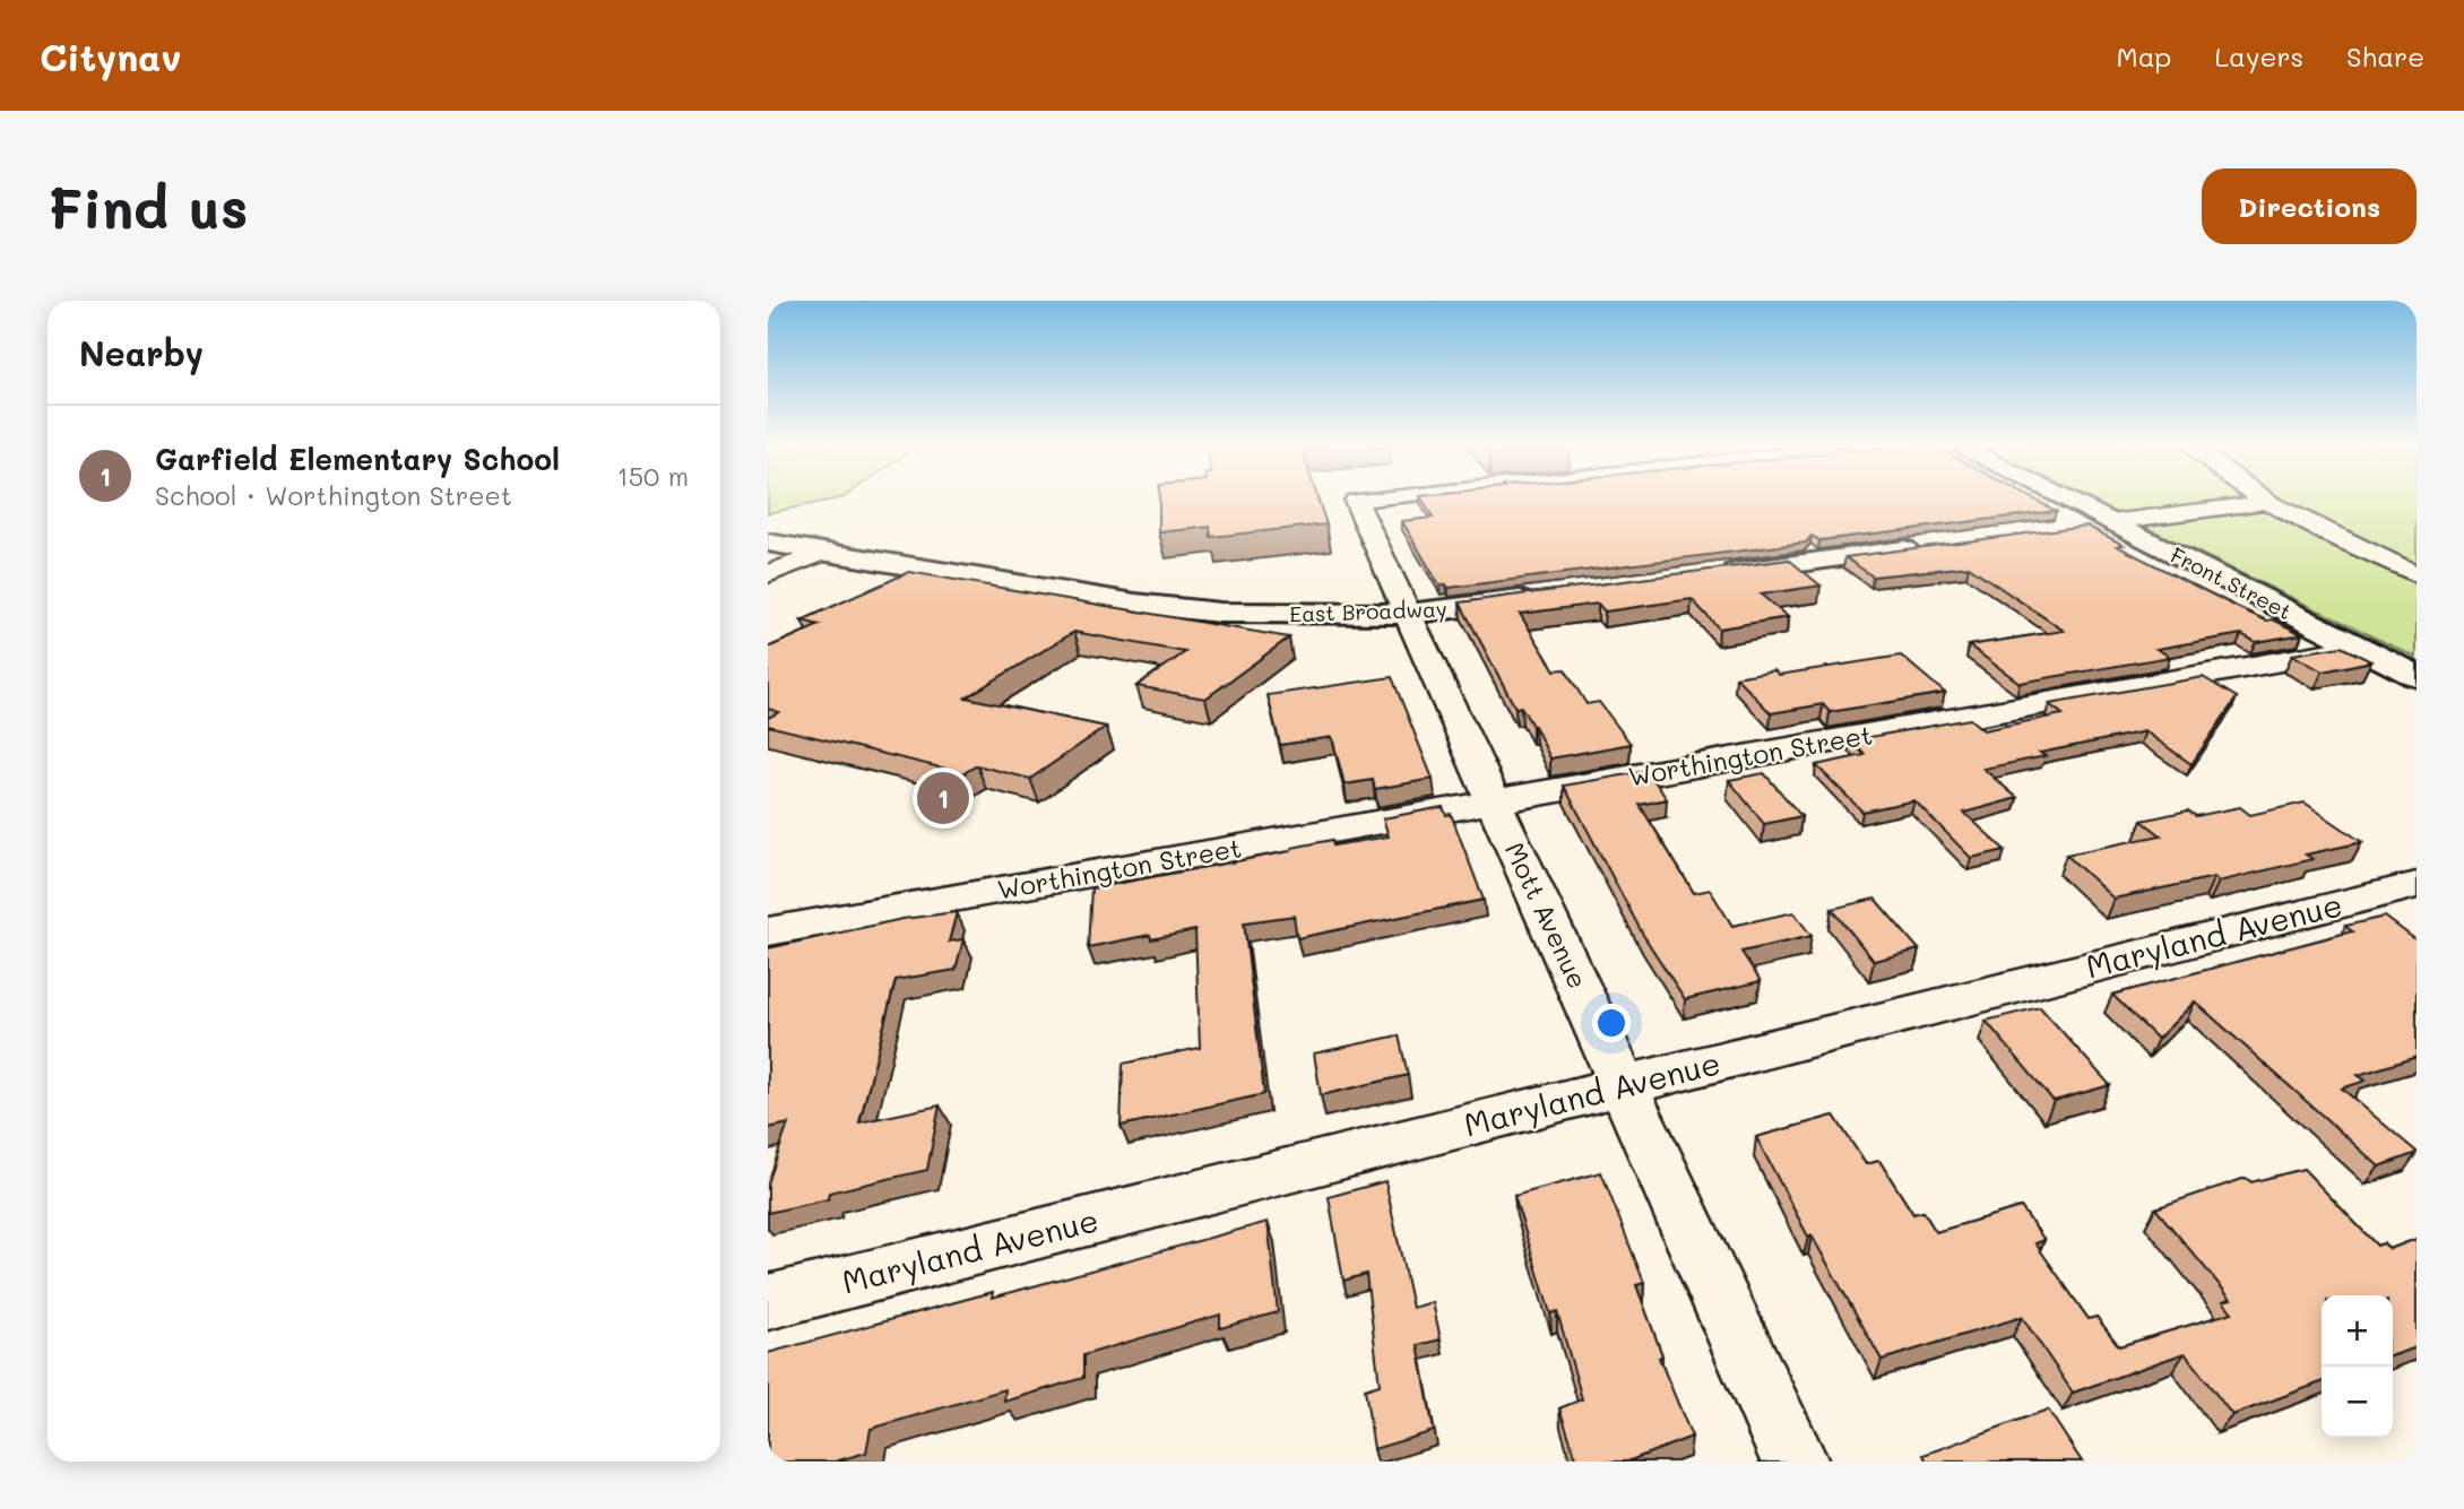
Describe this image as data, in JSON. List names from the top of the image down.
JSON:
{
  "streets": {
    "street": [
      "Front Street",
      "East Broadway",
      "Worthington Street",
      "Mott Avenue",
      "Maryland Avenue"
    ]
  },
  "crossings": [
    ["Front Street", "Worthington Street"],
    ["East Broadway", "Mott Avenue"],
    ["Worthington Street", "Mott Avenue"],
    ["Mott Avenue", "Maryland Avenue"]
  ],
  "page": {
    "header": "Citynav",
    "nav": ["Map", "Layers", "Share"],
    "buttons": "Directions",
    "title": "Find us",
    "heading": "Nearby",
    "list": [
      {
        "mark": "1",
        "name": "Garfield Elementary School",
        "note": "School · Worthington Street",
        "value": "150 m"
      }
    ],
    "pins": "1",
    "map_buttons": ["+", "−"]
  }
}
